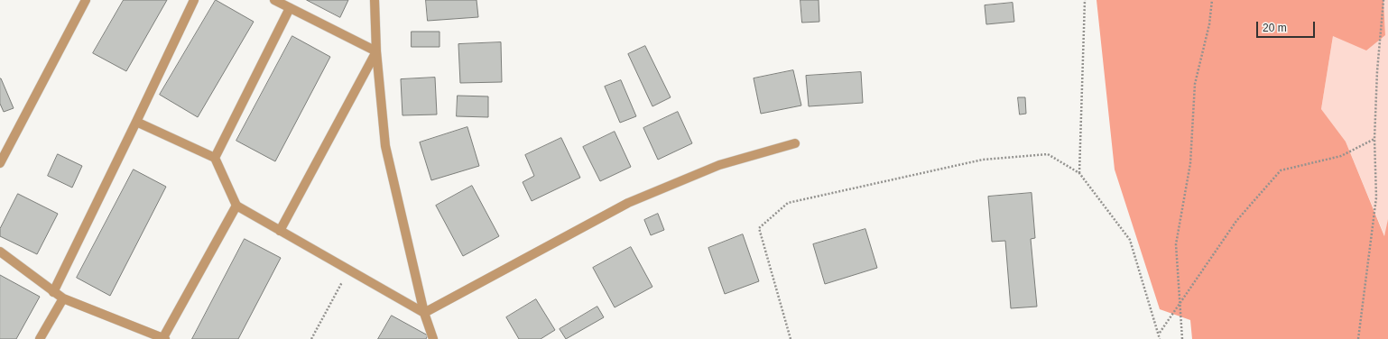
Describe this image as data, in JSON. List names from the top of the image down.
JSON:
{
  "scale_bar": "20 m"
}
